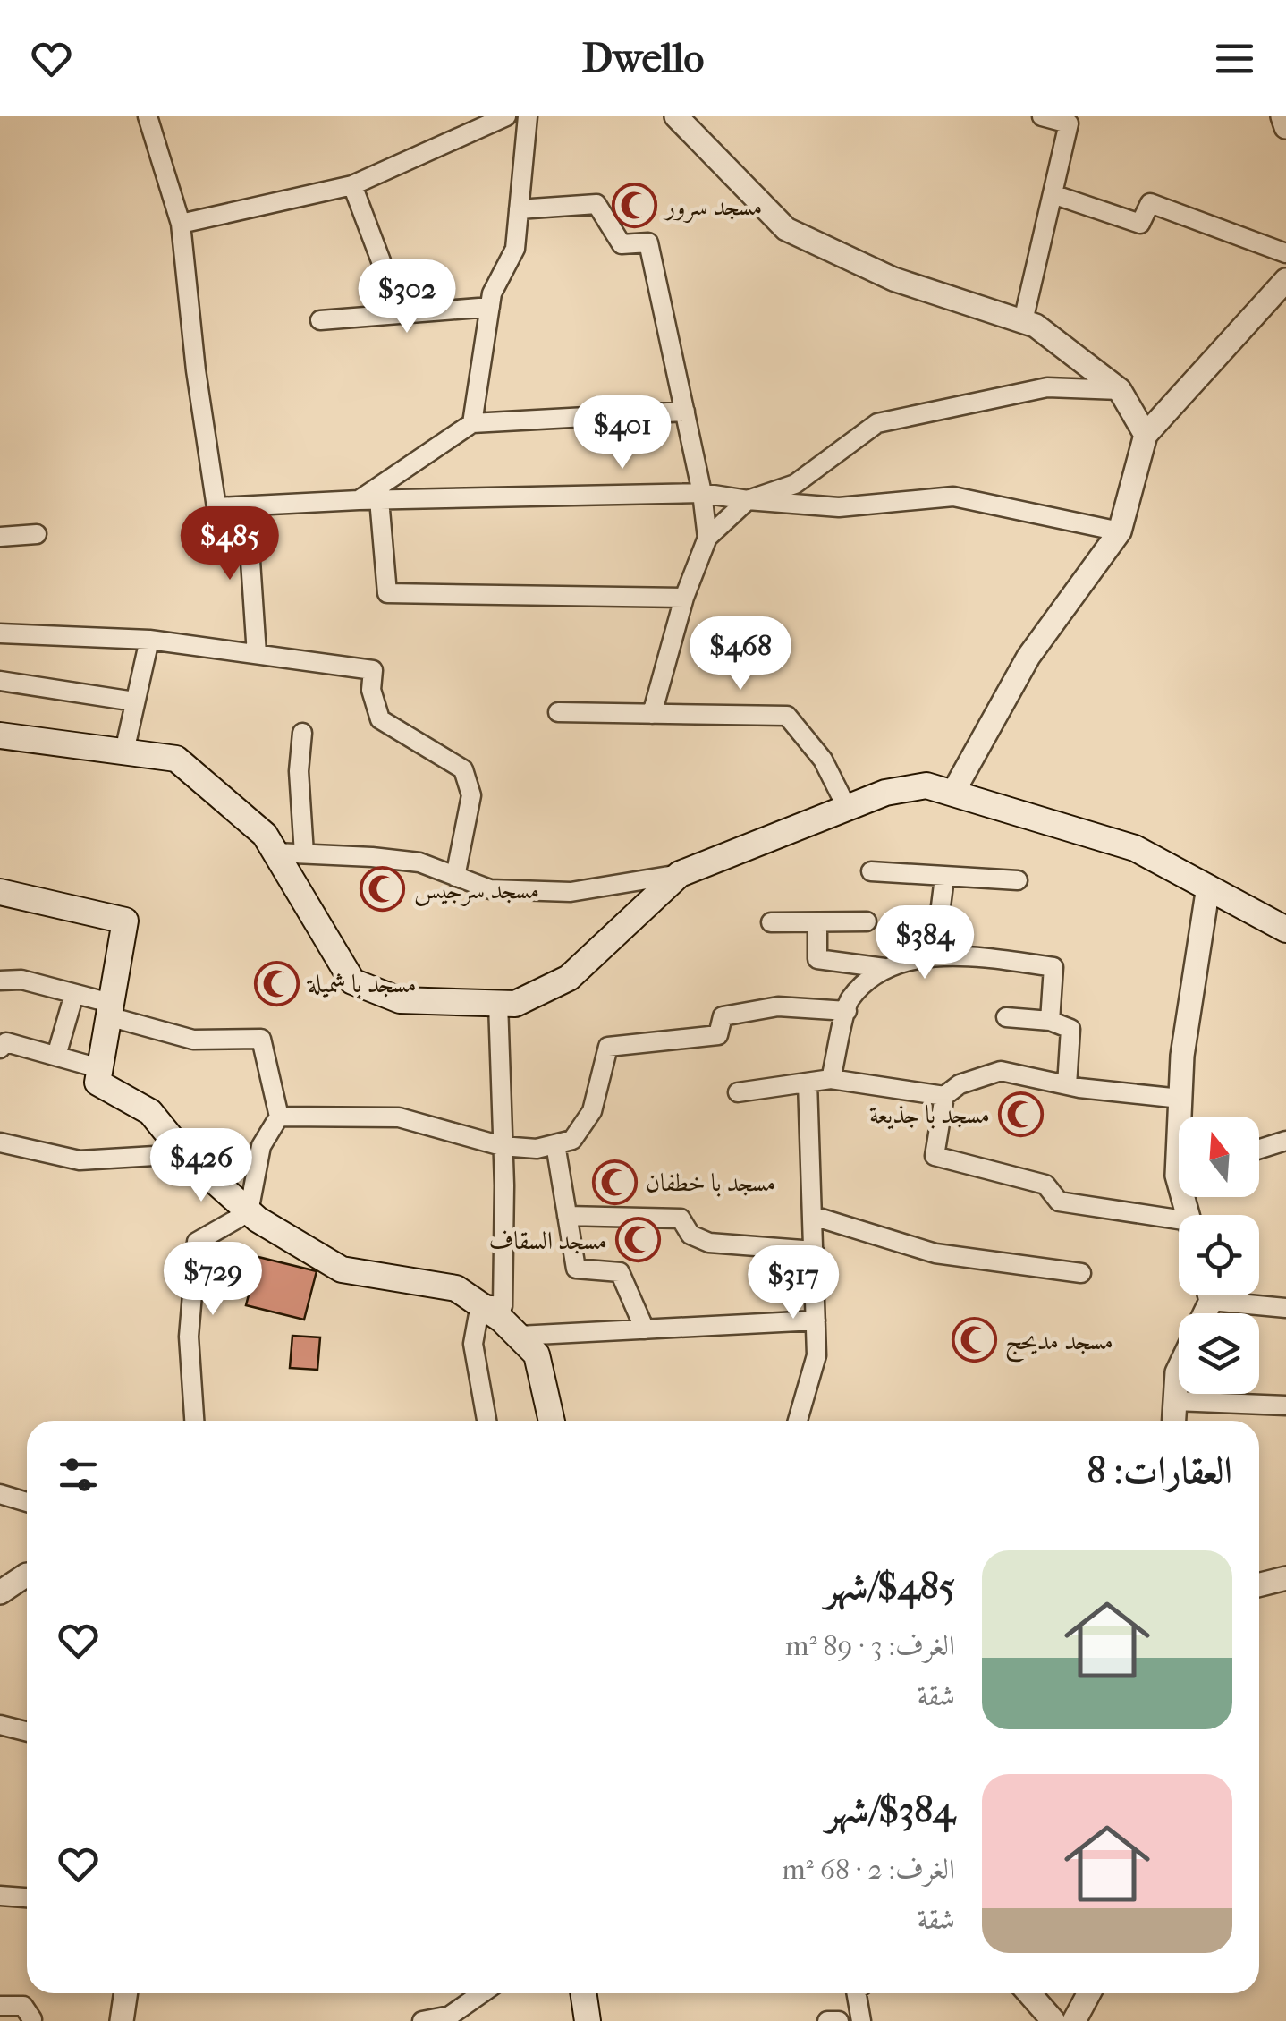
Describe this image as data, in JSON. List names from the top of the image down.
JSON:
{
  "places": {
    "mosque": [
      "مسجد سرور",
      "مسجد سرجيس",
      "مسجد با شميلة",
      "مسجد با جذيعة",
      "مسجد با خطفان",
      "مسجد السقاف",
      "مسجد مديحج"
    ]
  },
  "north": "top",
  "page": {
    "header": "Dwello",
    "price": [
      "$302",
      "$401",
      "$485",
      "$468",
      "$384",
      "$426",
      "$729",
      "$317"
    ],
    "heading": "العقارات: 8",
    "list": [
      {
        "name": "$485/شهر",
        "note": "الغرف: 3 · 89 m² · شقة"
      },
      {
        "name": "$384/شهر",
        "note": "الغرف: 2 · 68 m² · شقة"
      }
    ]
  }
}
